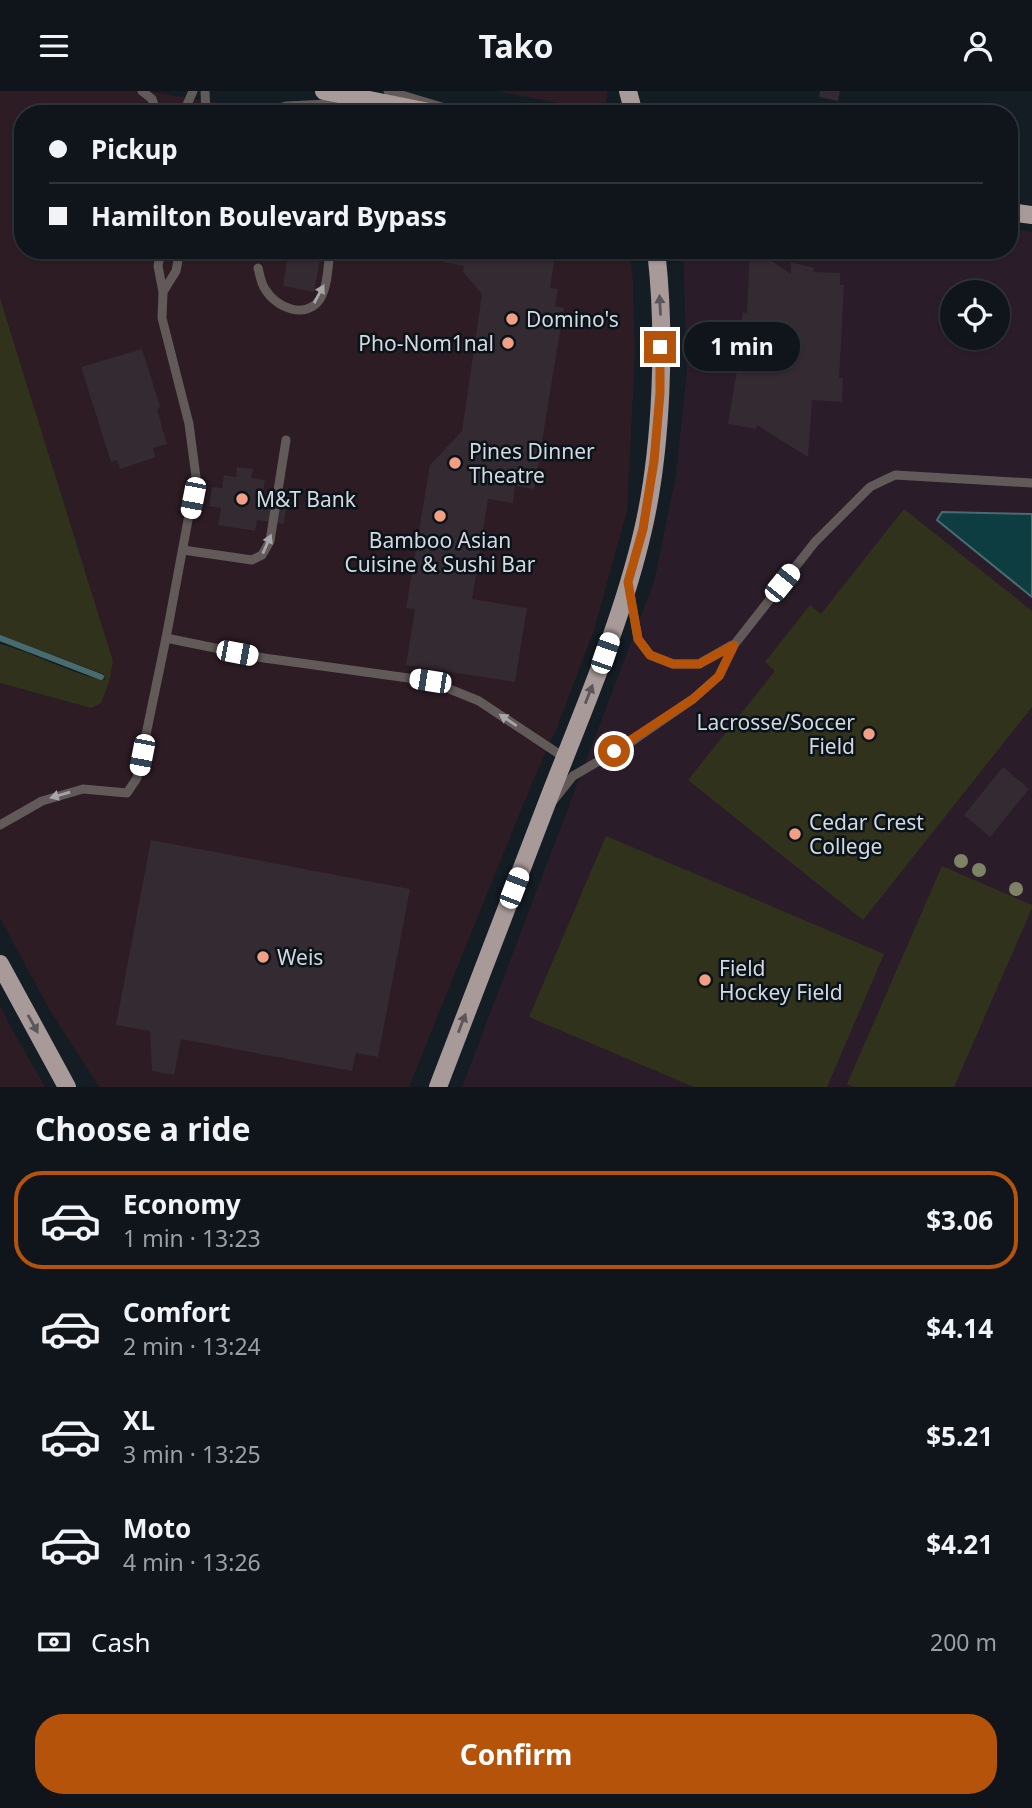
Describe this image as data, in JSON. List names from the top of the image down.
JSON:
{
  "places": [
    "Domino's",
    "Pho-Nom1nal",
    "Pines Dinner Theatre",
    "M&T Bank",
    "Bamboo Asian Cuisine & Sushi Bar",
    "Lacrosse/Soccer Field",
    "Cedar Crest College",
    "Weis",
    "Field Hockey Field"
  ],
  "page": {
    "header": "Tako",
    "banner": ["Pickup", "Hamilton Boulevard Bypass"],
    "bubble": "1 min",
    "heading": "Choose a ride",
    "list": [
      {
        "name": "Economy",
        "note": "1 min · 13:23",
        "value": "$3.06"
      },
      {
        "name": "Comfort",
        "note": "2 min · 13:24",
        "value": "$4.14"
      },
      {
        "name": "XL",
        "note": "3 min · 13:25",
        "value": "$5.21"
      },
      {
        "name": "Moto",
        "note": "4 min · 13:26",
        "value": "$4.21"
      }
    ],
    "pay": ["Cash", "200 m"],
    "buttons": "Confirm"
  }
}
